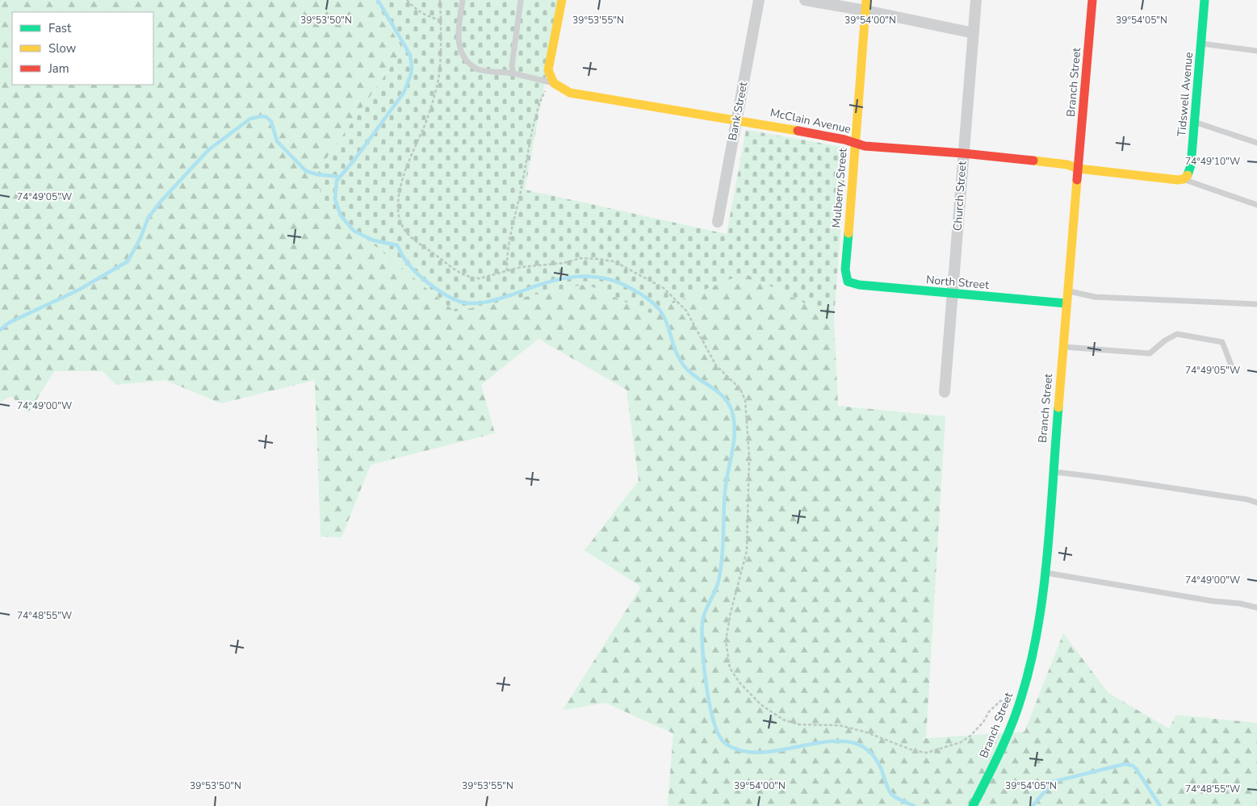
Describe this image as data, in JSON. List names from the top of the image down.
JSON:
{
  "streets": {
    "street": [
      "Branch Street",
      "Tidswell Avenue",
      "Bank Street",
      "McClain Avenue",
      "Mulberry Street",
      "Church Street",
      "North Street"
    ]
  },
  "crossings": [
    ["Branch Street", "McClain Avenue"],
    ["Branch Street", "North Street"],
    ["Bank Street", "McClain Avenue"],
    ["McClain Avenue", "Mulberry Street"],
    ["McClain Avenue", "Church Street"],
    ["Mulberry Street", "North Street"],
    ["Church Street", "North Street"]
  ],
  "legend": ["Fast", "Slow", "Jam"],
  "coordinates": [
    "39°53'50\"N",
    "39°53'55\"N",
    "39°54'00\"N",
    "39°54'05\"N",
    "74°49'10\"W",
    "74°49'05\"W",
    "74°49'00\"W",
    "74°48'55\"W"
  ]
}
